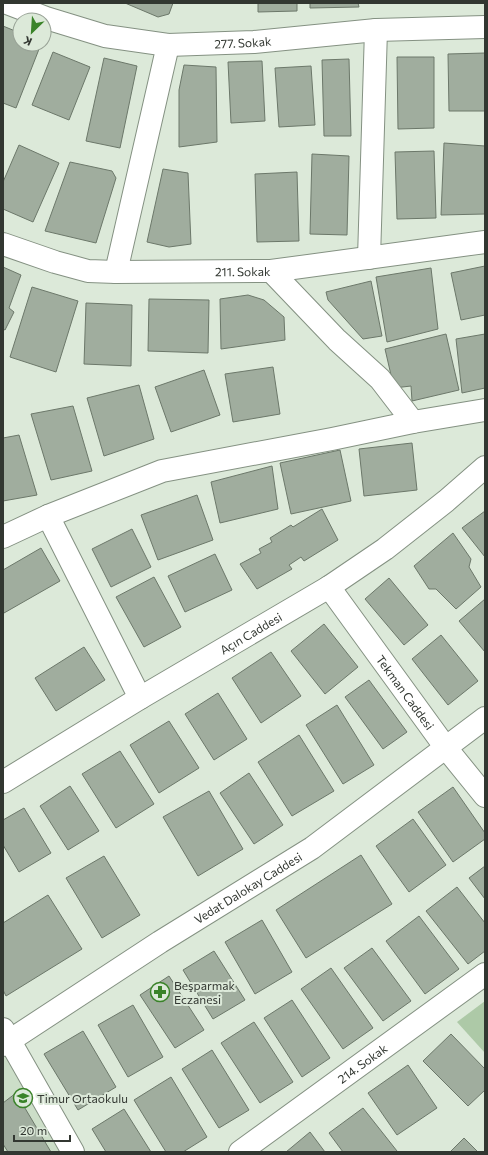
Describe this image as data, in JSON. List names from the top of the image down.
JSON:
{
  "streets": {
    "street": [
      "277. Sokak",
      "211. Sokak",
      "Açın Caddesi",
      "Tekman Caddesi",
      "Vedat Dalokay Caddesi",
      "214. Sokak"
    ]
  },
  "crossings": [
    ["Açın Caddesi", "Tekman Caddesi"],
    ["Tekman Caddesi", "Vedat Dalokay Caddesi"]
  ],
  "places": {
    "pharmacy": ["Beşparmak Eczanesi"],
    "school or university": ["Timur Ortaokulu"]
  },
  "scale_bar": "20 m",
  "north": "bottom left"
}
